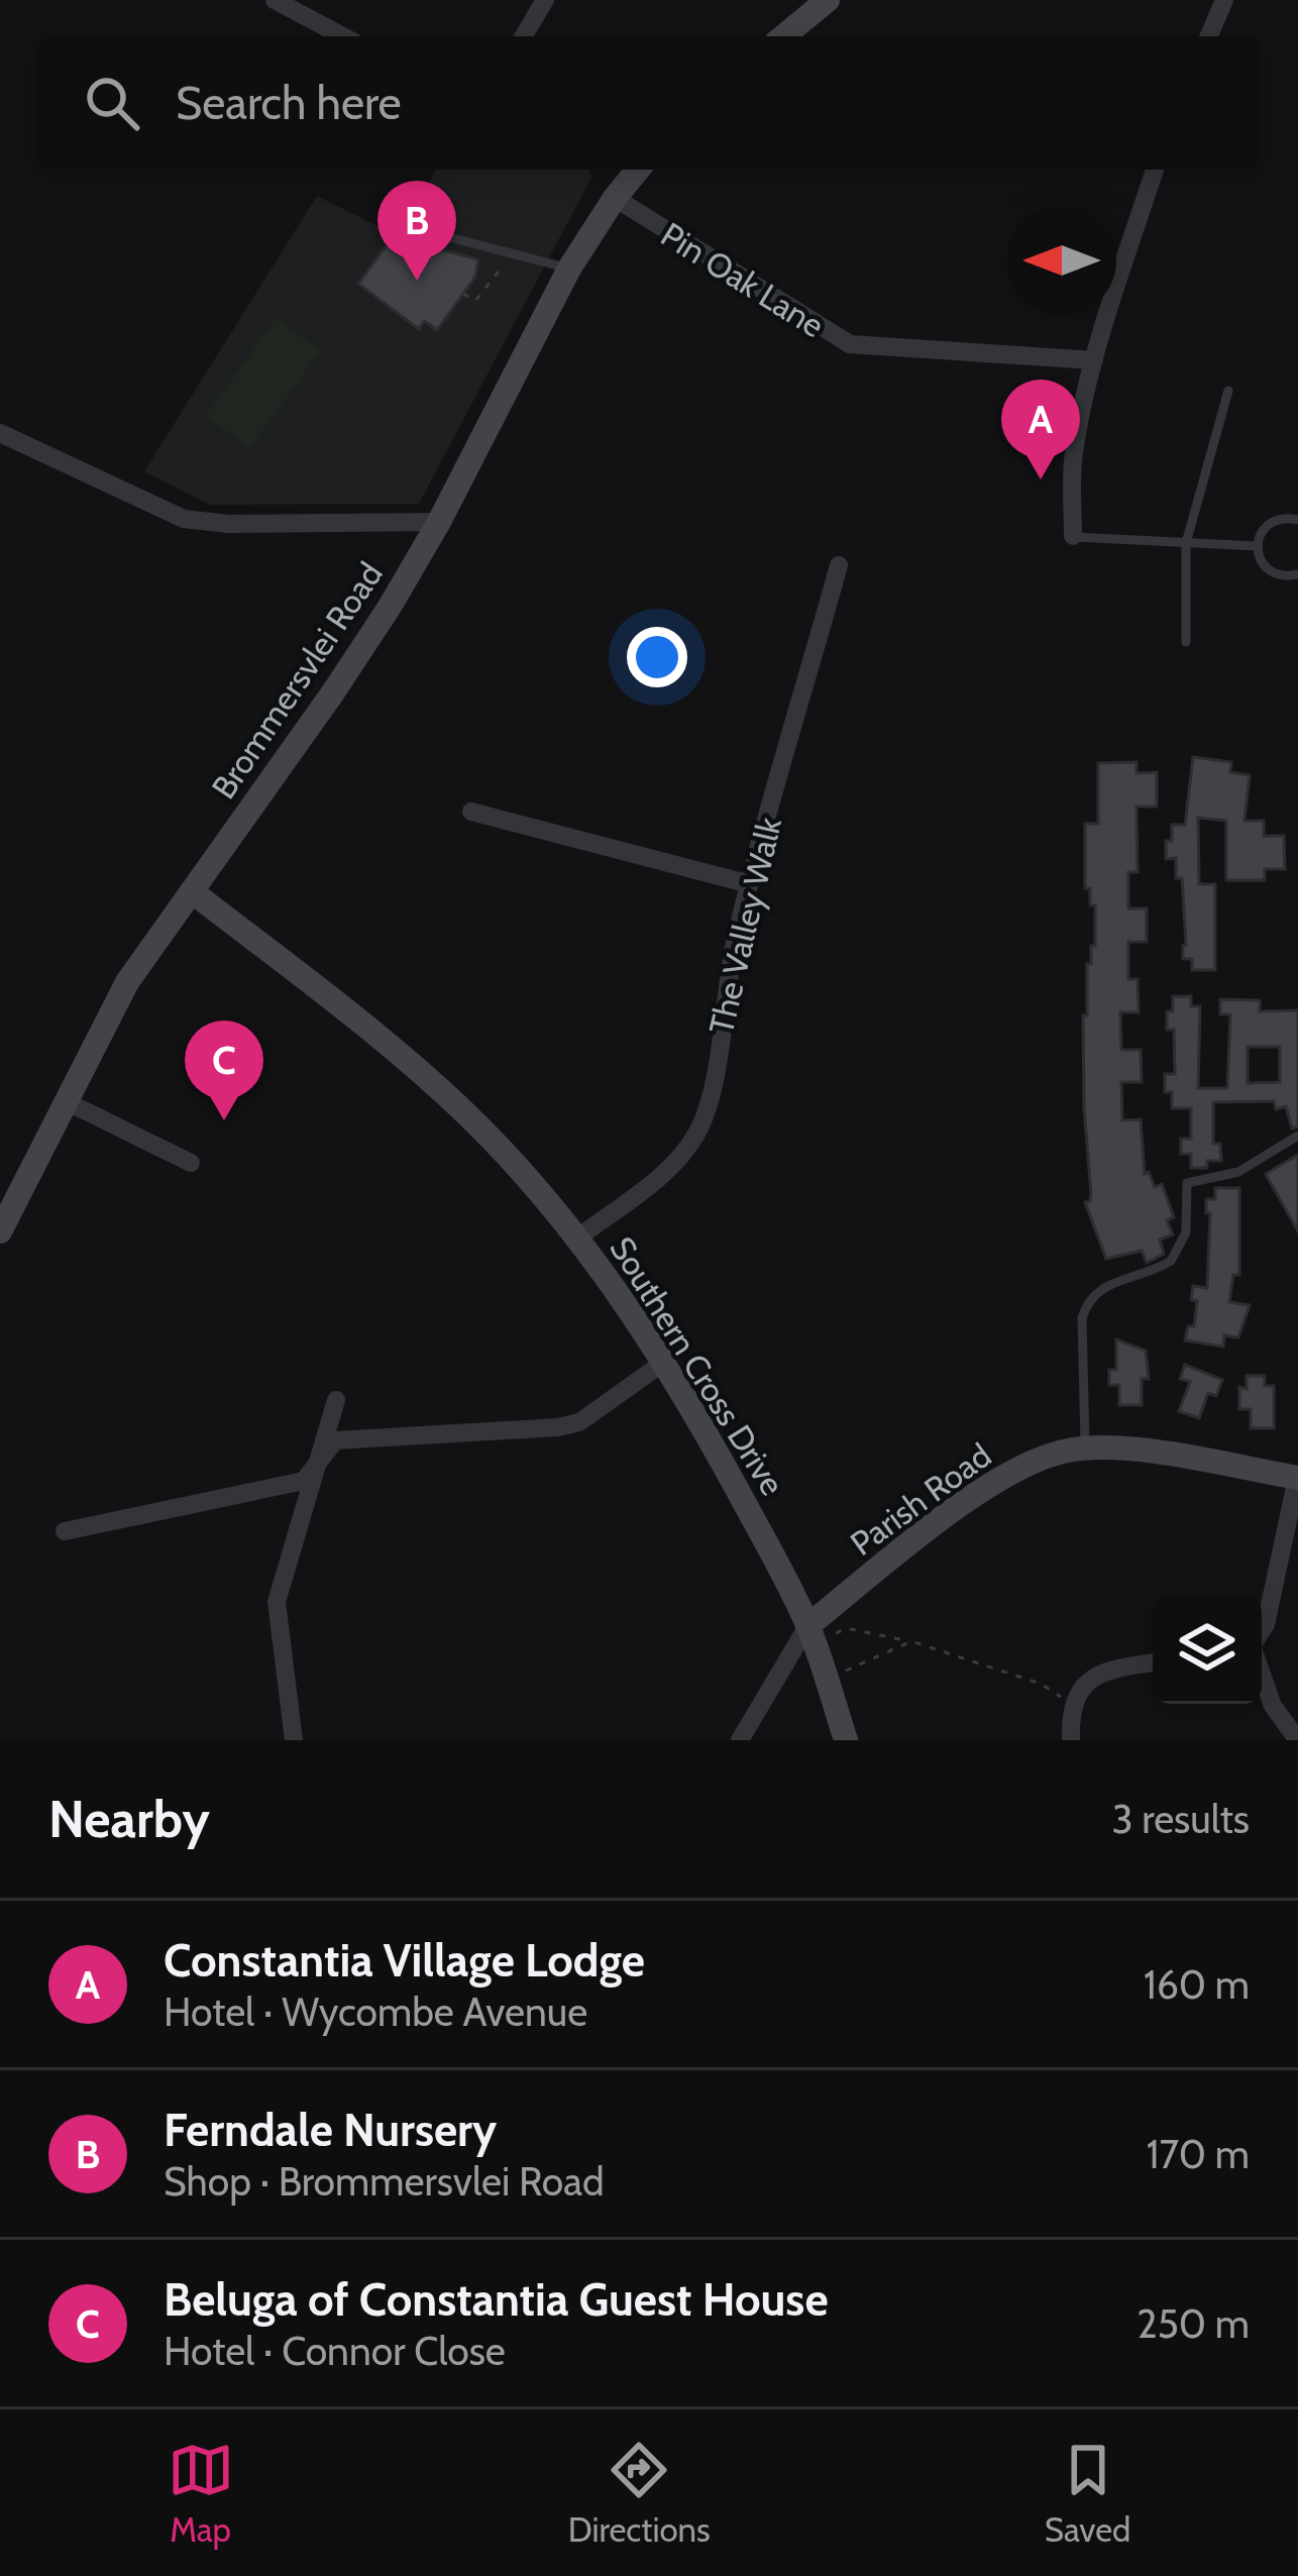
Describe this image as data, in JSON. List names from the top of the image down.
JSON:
{
  "streets": {
    "street": [
      "Pin Oak Lane",
      "Brommersvlei Road",
      "The Valley Walk",
      "Southern Cross Drive",
      "Parish Road"
    ]
  },
  "crossings": [
    ["Pin Oak Lane", "Brommersvlei Road"],
    ["Brommersvlei Road", "Southern Cross Drive"],
    ["The Valley Walk", "Southern Cross Drive"],
    ["Southern Cross Drive", "Parish Road"]
  ],
  "north": "left",
  "page": {
    "search": "Search here",
    "pins": ["B", "A", "C"],
    "heading": ["Nearby", "3 results"],
    "list": [
      {
        "mark": "A",
        "name": "Constantia Village Lodge",
        "note": "Hotel · Wycombe Avenue",
        "value": "160 m"
      },
      {
        "mark": "B",
        "name": "Ferndale Nursery",
        "note": "Shop · Brommersvlei Road",
        "value": "170 m"
      },
      {
        "mark": "C",
        "name": "Beluga of Constantia Guest House",
        "note": "Hotel · Connor Close",
        "value": "250 m"
      }
    ],
    "nav": ["Map", "Directions", "Saved"]
  }
}
